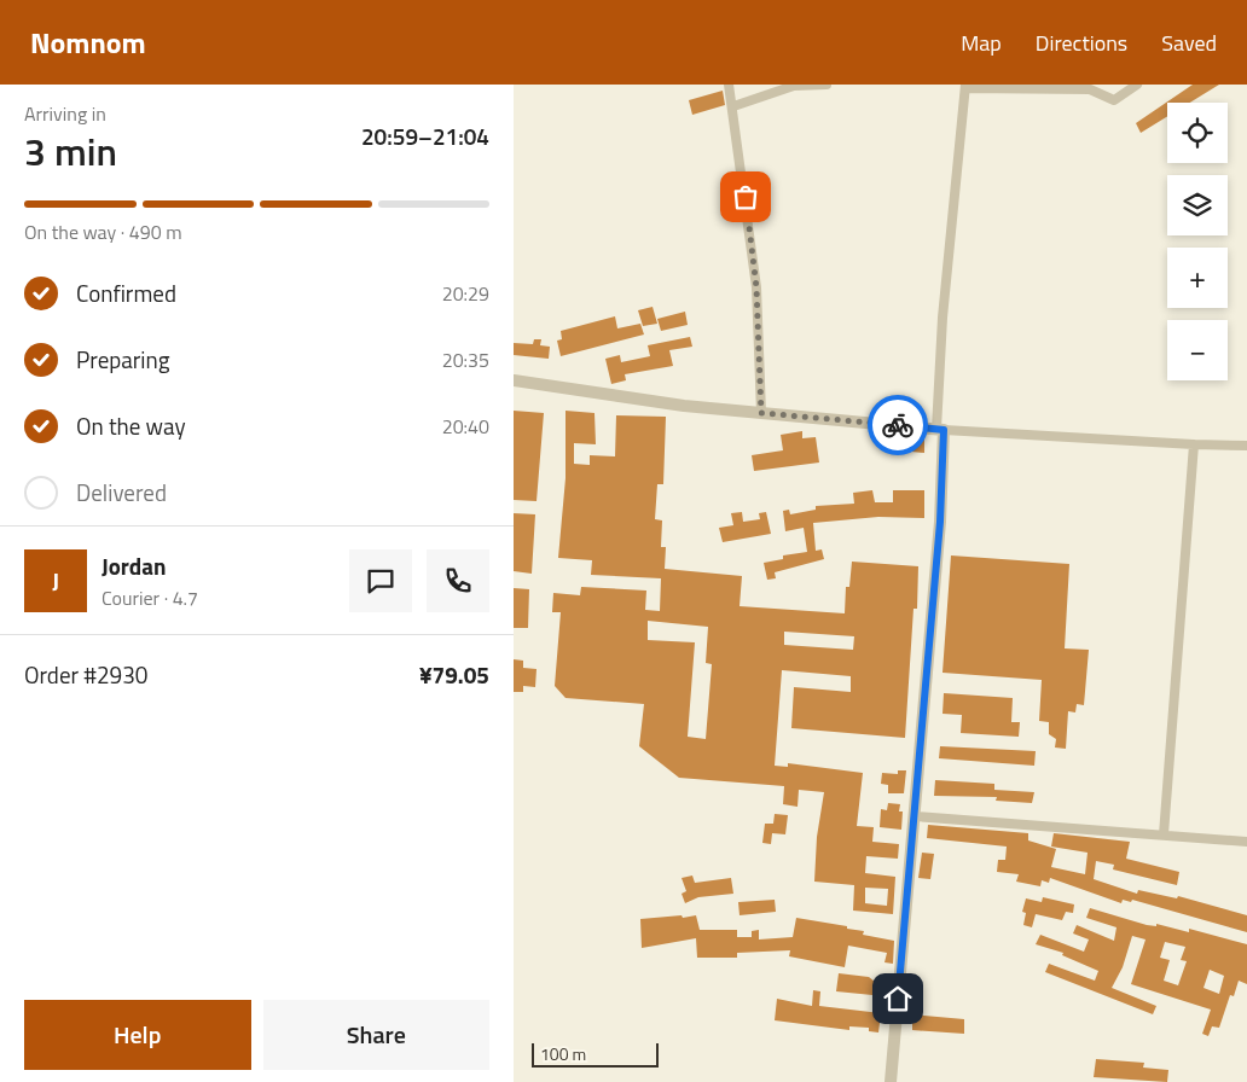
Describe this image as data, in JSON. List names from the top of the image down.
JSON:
{
  "scale_bar": "100 m",
  "page": {
    "header": "Nomnom",
    "nav": ["Map", "Directions", "Saved"],
    "heading": ["3 min", "Arriving in", "20:59–21:04"],
    "panel": [
      "Jordan",
      "Courier · 4.7",
      "Order #2930",
      "¥79.05"
    ],
    "map_buttons": ["+", "−"],
    "bar": "On the way · 490 m",
    "list": [
      ["Confirmed", "20:29"],
      ["Preparing", "20:35"],
      ["On the way", "20:40"],
      "Delivered"
    ],
    "round": "J",
    "buttons": ["Help", "Share"],
    "scale": "100 m"
  }
}
